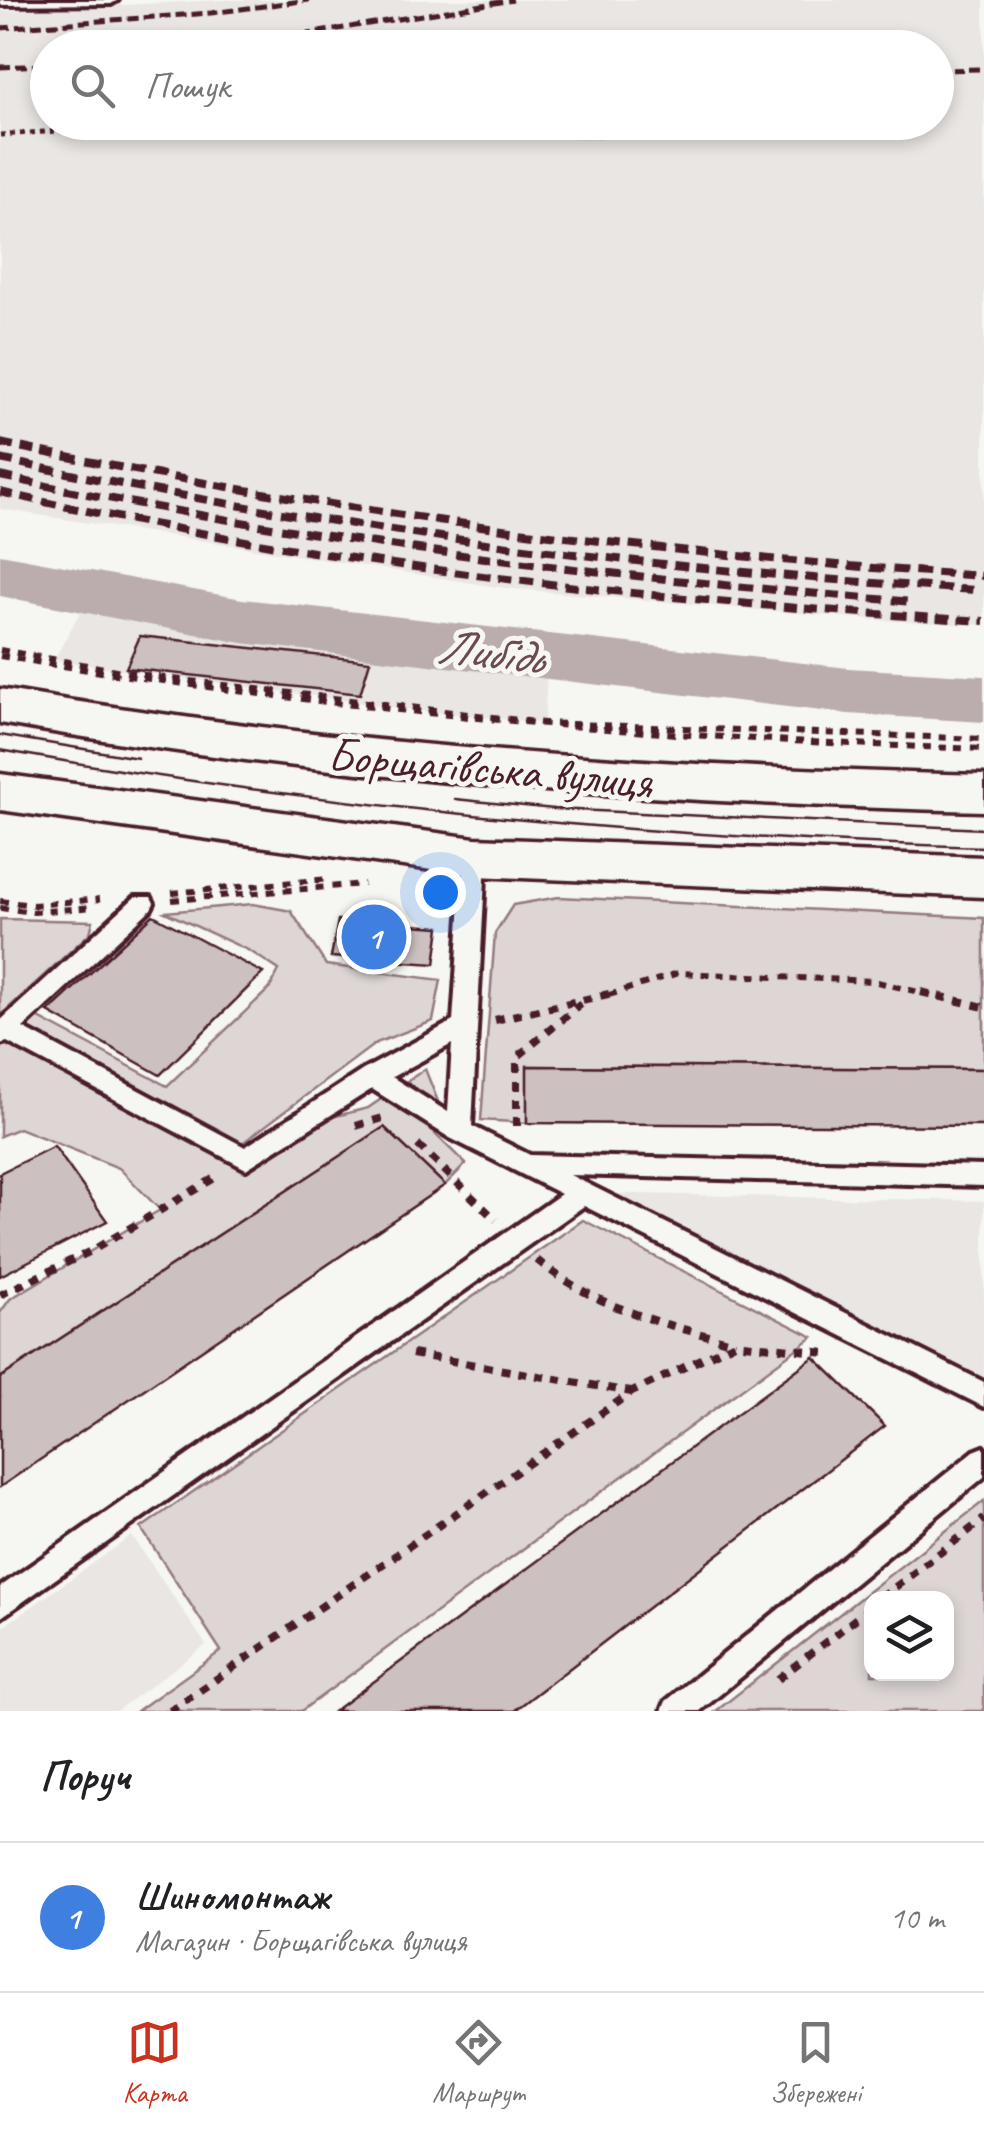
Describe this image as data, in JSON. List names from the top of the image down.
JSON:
{
  "streets": {
    "main road": ["Борщагівська вулиця"]
  },
  "water": ["Либідь"],
  "page": {
    "search": "Пошук",
    "pins": "1",
    "heading": "Поруч",
    "list": [
      {
        "mark": "1",
        "name": "Шиномонтаж",
        "note": "Магазин · Борщагівська вулиця",
        "value": "10 m"
      }
    ],
    "nav": ["Карта", "Маршрут", "Збережені"]
  }
}
